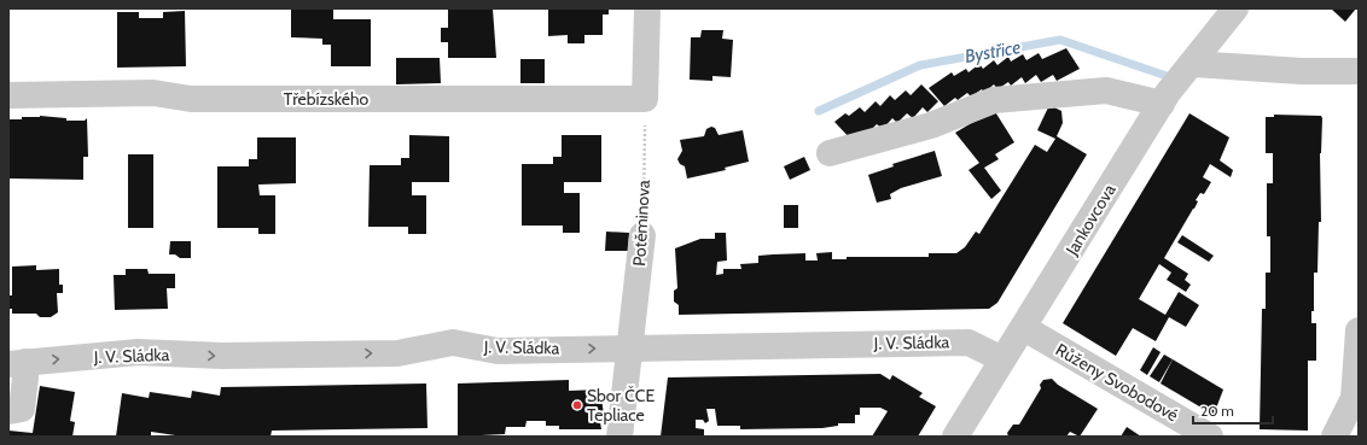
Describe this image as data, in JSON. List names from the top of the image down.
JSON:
{
  "streets": {
    "street": [
      "Třebízského",
      "Jankovcova",
      "Potěminova",
      "J. V. Sládka",
      "Růženy Svobodové"
    ]
  },
  "crossings": [
    ["Třebízského", "Potěminova"],
    ["Jankovcova", "J. V. Sládka"],
    ["Jankovcova", "Růženy Svobodové"],
    ["Potěminova", "J. V. Sládka"]
  ],
  "one_way": ["J. V. Sládka"],
  "water": ["Bystřice"],
  "places": ["Sbor ČCE Tepliace"],
  "scale_bar": "20 m"
}
